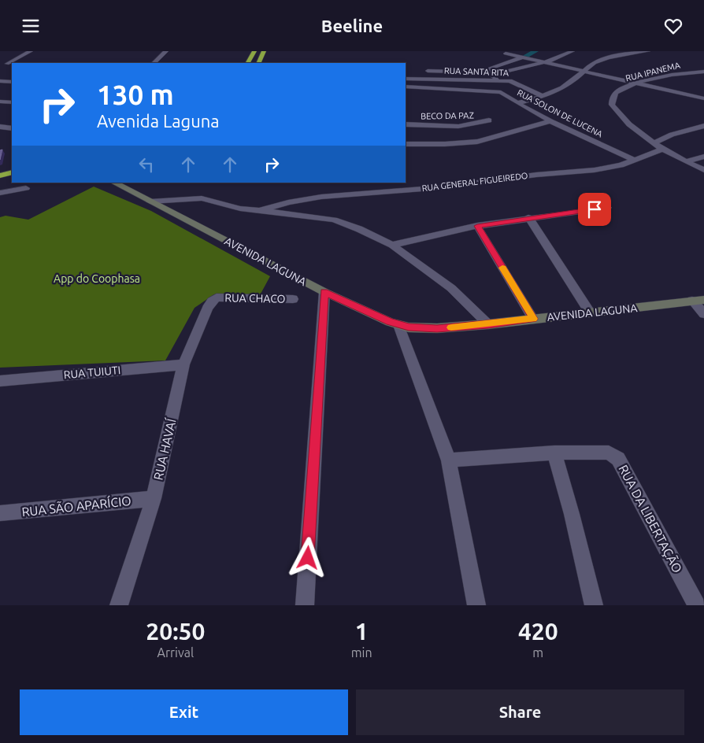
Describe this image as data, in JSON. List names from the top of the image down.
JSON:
{
  "streets": {
    "main road": ["AVENIDA LAGUNA"],
    "street": [
      "RUA SANTA RITA",
      "RUA IPANEMA",
      "RUA SOLON DE LUCENA",
      "BECO DA PAZ",
      "RUA GENERAL FIGUEIREDO",
      "RUA CHACO",
      "RUA TUIUTI",
      "RUA HAVAÍ",
      "RUA SÃO APARÍCIO",
      "RUA DA LIBERTAÇÃO"
    ]
  },
  "crossings": [
    ["RUA IPANEMA", "RUA GENERAL FIGUEIREDO"],
    ["RUA SOLON DE LUCENA", "RUA GENERAL FIGUEIREDO"],
    ["RUA CHACO", "RUA HAVAÍ"],
    ["RUA TUIUTI", "RUA HAVAÍ"],
    ["RUA HAVAÍ", "RUA SÃO APARÍCIO"]
  ],
  "parks": ["App do Coophasa"],
  "page": {
    "header": "Beeline",
    "turn": ["130 m", "Avenida Laguna"],
    "eta": [
      "20:50",
      "Arrival",
      "1",
      "min",
      "420",
      "m"
    ],
    "buttons": ["Exit", "Share"]
  }
}
